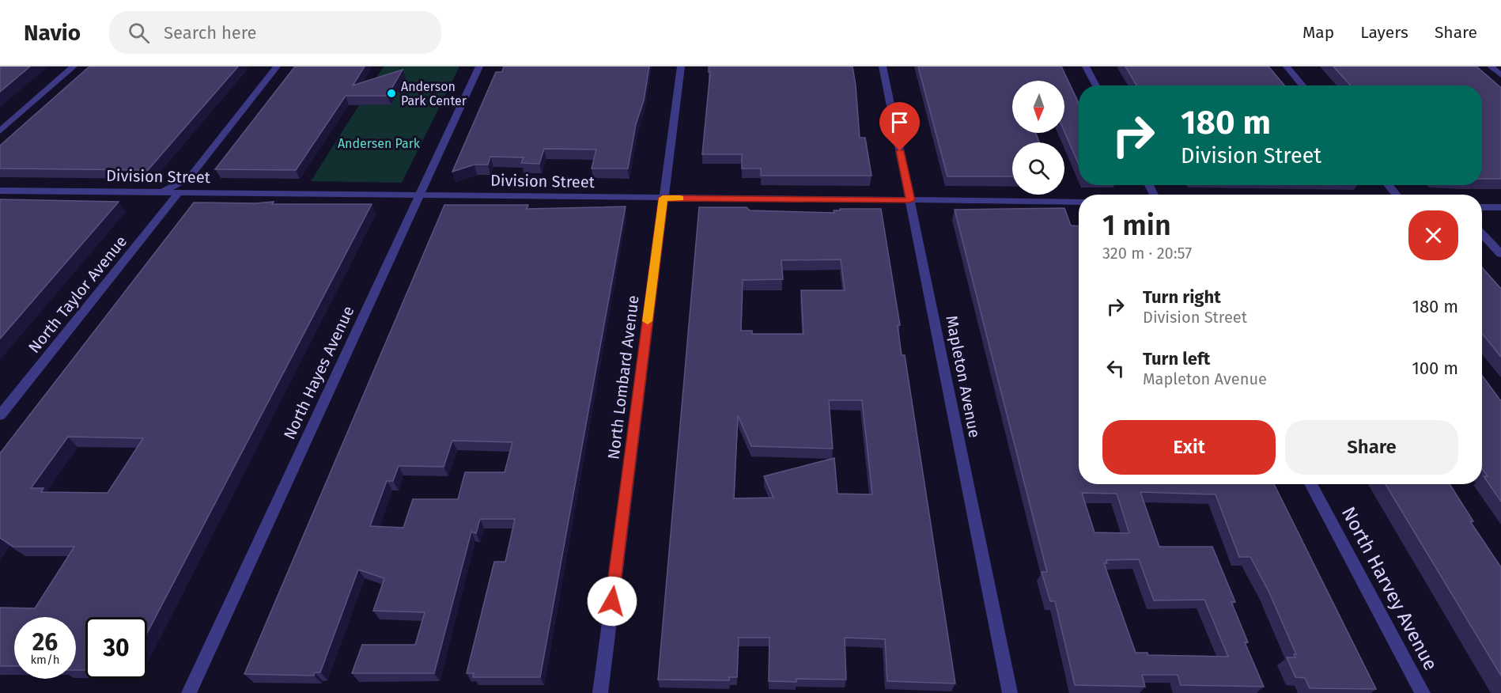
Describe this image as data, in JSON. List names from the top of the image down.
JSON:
{
  "streets": {
    "street": [
      "Division Street",
      "North Taylor Avenue",
      "North Hayes Avenue",
      "Mapleton Avenue",
      "North Lombard Avenue",
      "North Harvey Avenue"
    ]
  },
  "crossings": [
    ["Division Street", "North Taylor Avenue"],
    ["Division Street", "North Hayes Avenue"],
    ["Division Street", "Mapleton Avenue"],
    ["Division Street", "North Lombard Avenue"]
  ],
  "parks": ["Andersen Park"],
  "places": ["Anderson Park Center"],
  "north": "bottom",
  "page": {
    "header": "Navio",
    "search": "Search here",
    "nav": ["Map", "Layers", "Share"],
    "turn": ["180 m", "Division Street"],
    "heading": ["1 min", "320 m · 20:57"],
    "list": [
      {
        "name": "Turn right",
        "note": "Division Street",
        "value": "180 m"
      },
      {
        "name": "Turn left",
        "note": "Mapleton Avenue",
        "value": "100 m"
      }
    ],
    "buttons": ["Exit", "Share"],
    "speed": "26 km/h",
    "limit": "30"
  }
}
